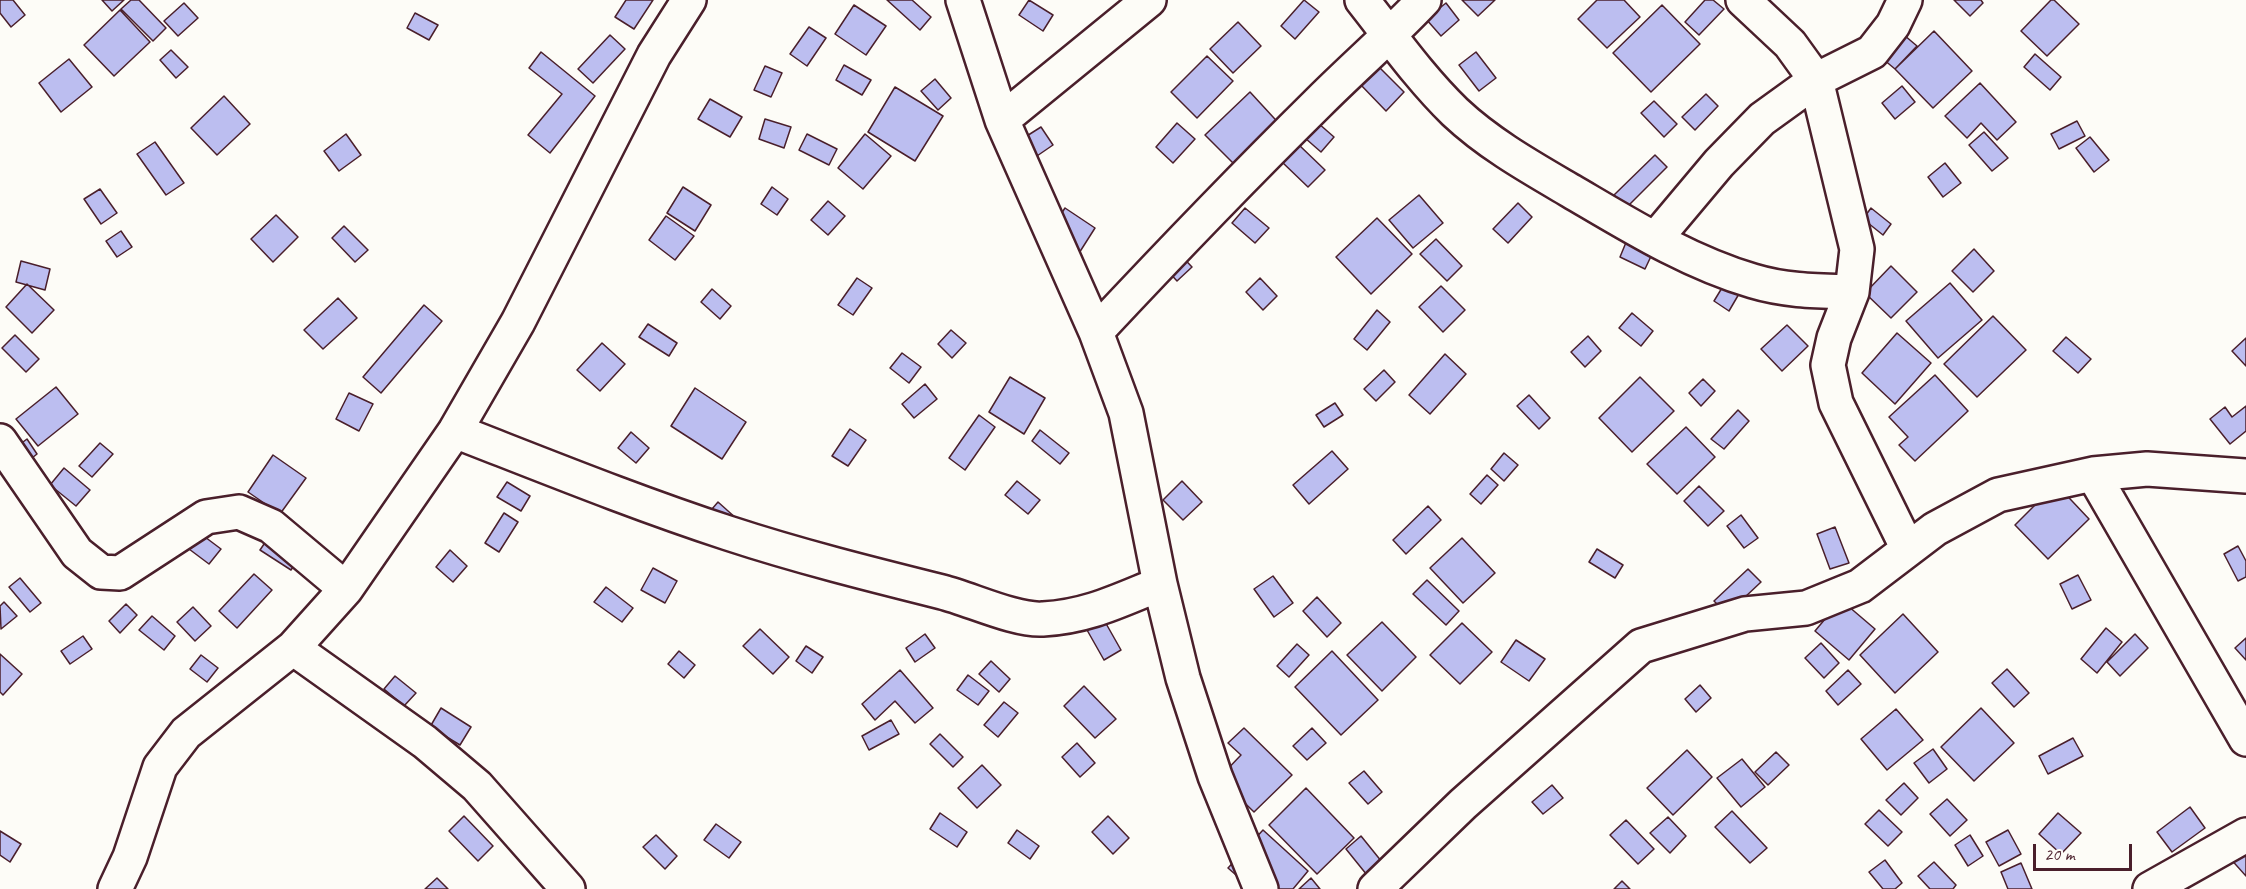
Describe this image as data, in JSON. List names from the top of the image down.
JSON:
{
  "scale_bar": "20 m"
}
